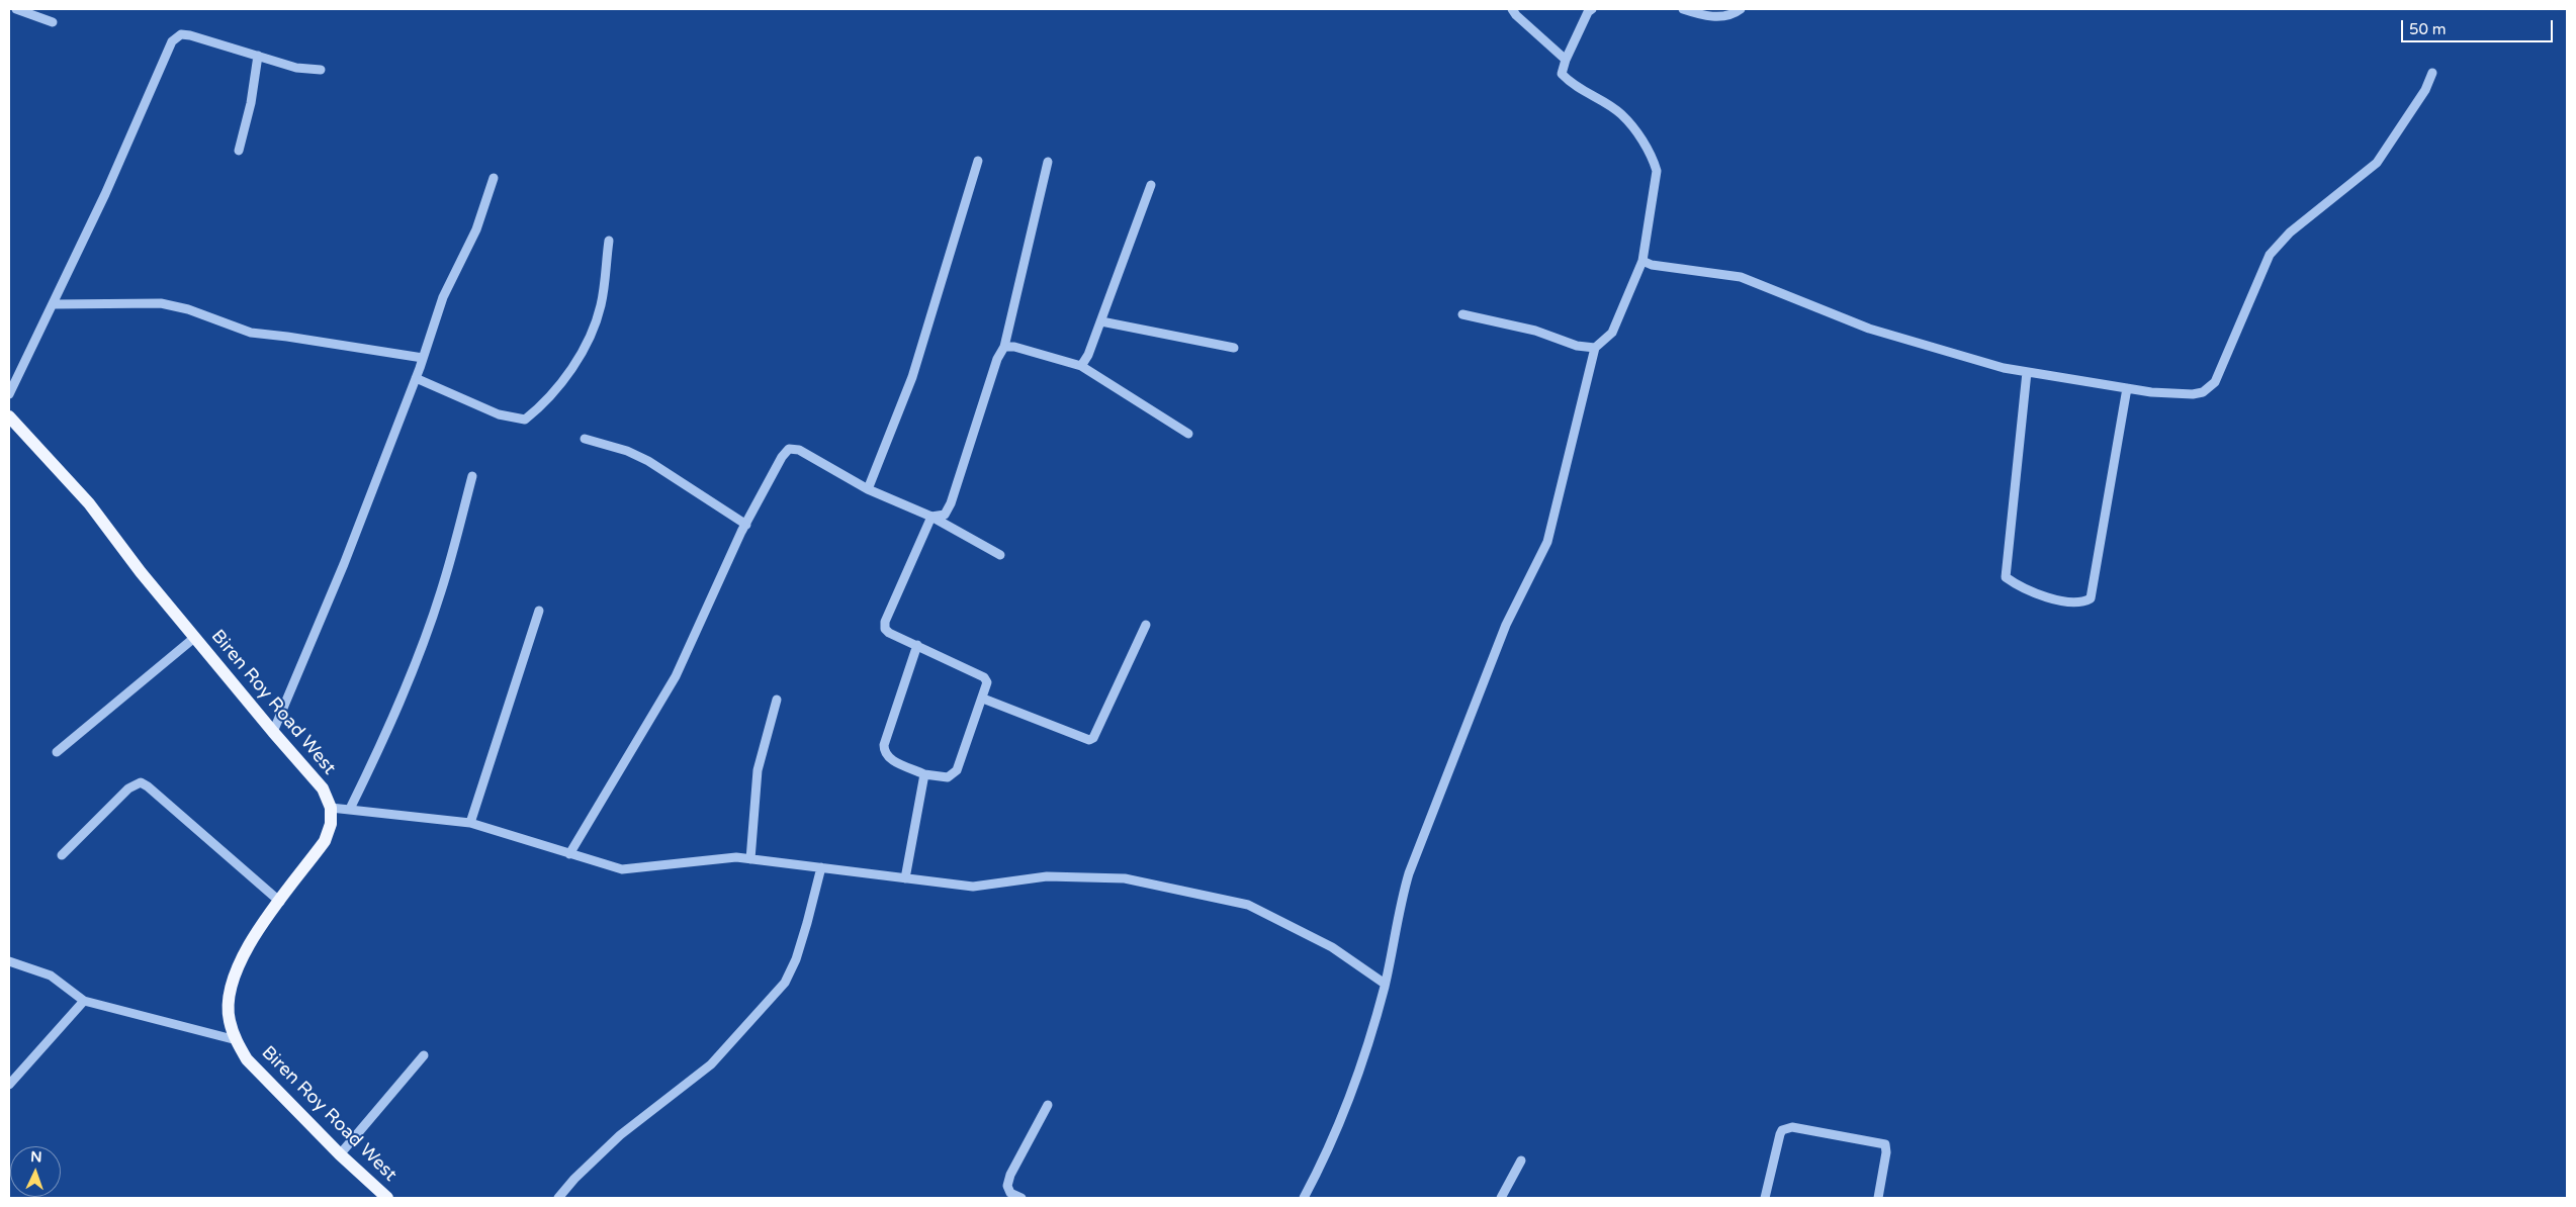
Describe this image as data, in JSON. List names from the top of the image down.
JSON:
{
  "streets": {
    "main road": ["Biren Roy Road West"]
  },
  "scale_bar": "50 m",
  "north": "top"
}
